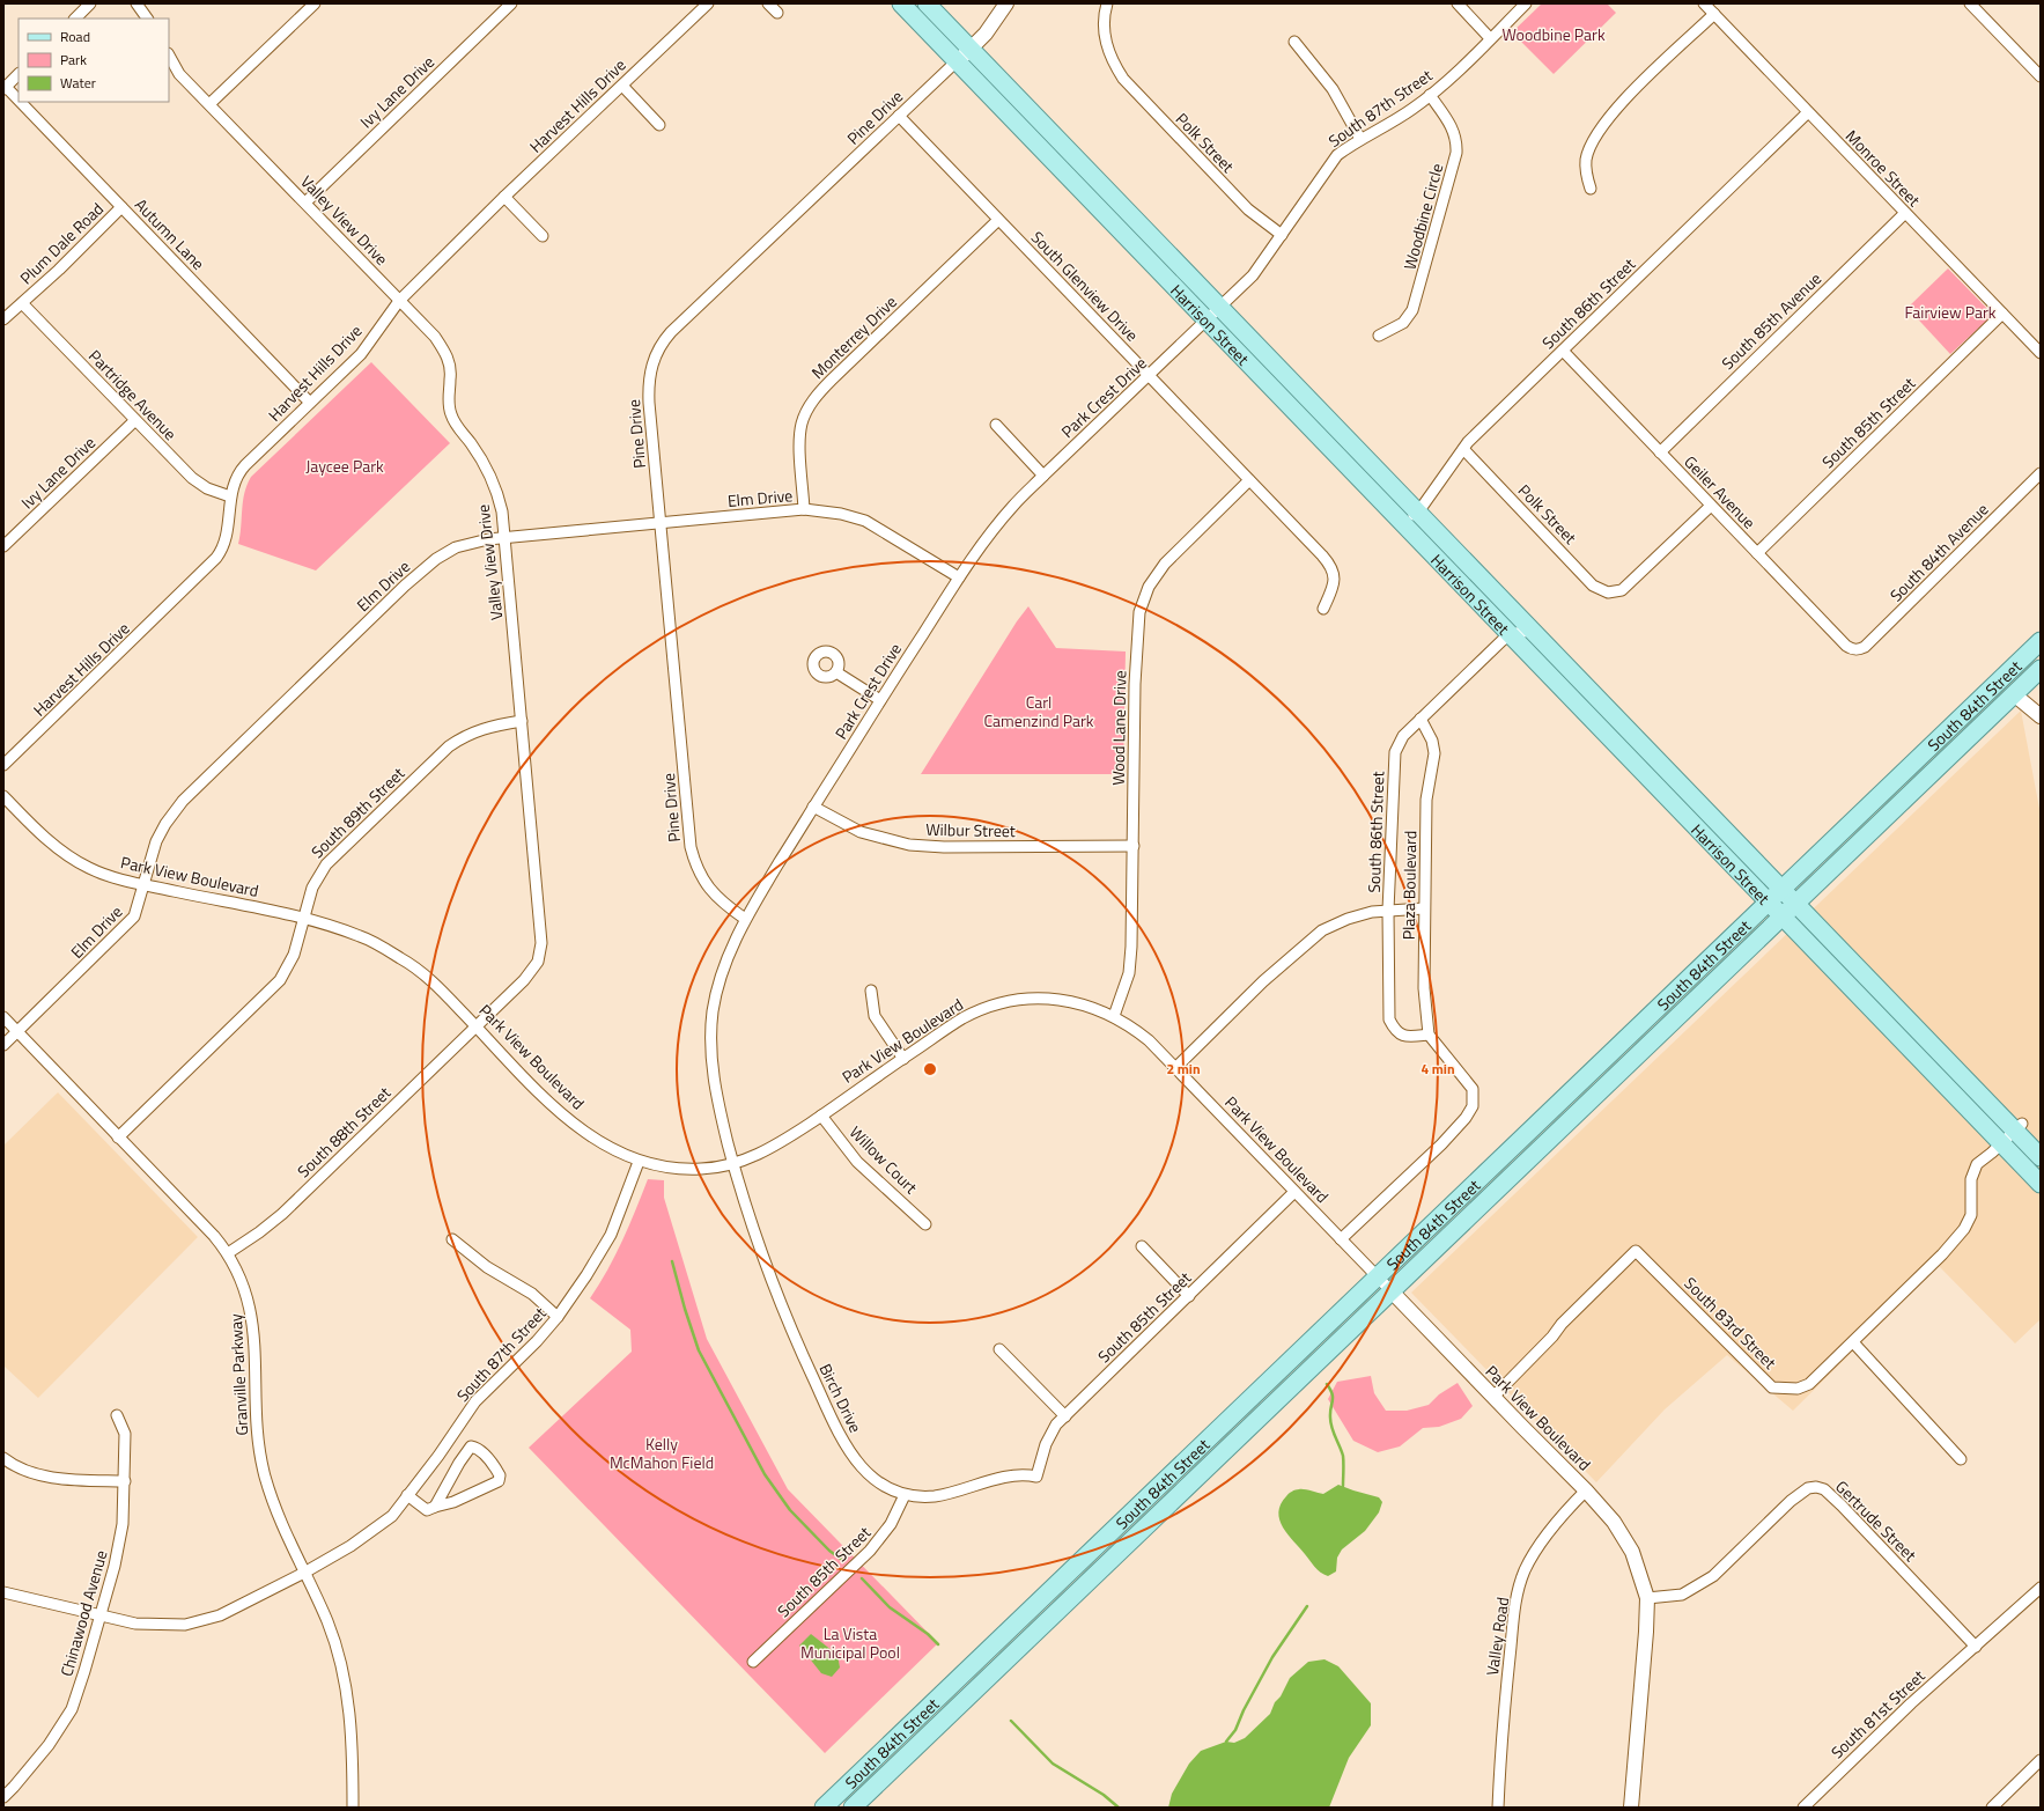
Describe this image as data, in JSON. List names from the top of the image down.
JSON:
{
  "streets": {
    "main road": ["Harrison Street", "South 84th Street"],
    "street": [
      "Ivy Lane Drive",
      "Harvest Hills Drive",
      "South 87th Street",
      "Pine Drive",
      "Polk Street",
      "Monroe Street",
      "Woodbine Circle",
      "Valley View Drive",
      "Autumn Lane",
      "Plum Dale Road",
      "South Glenview Drive",
      "South 86th Street",
      "South 85th Avenue",
      "Monterrey Drive",
      "Partridge Avenue",
      "Park Crest Drive",
      "South 85th Street",
      "Geiler Avenue",
      "Elm Drive",
      "South 84th Avenue",
      "Wood Lane Drive",
      "South 89th Street",
      "Wilbur Street",
      "Park View Boulevard",
      "Plaza Boulevard",
      "South 88th Street",
      "Willow Court",
      "South 83rd Street",
      "Granville Parkway",
      "Birch Drive",
      "Gertrude Street",
      "Chinawood Avenue",
      "Valley Road",
      "South 81st Street"
    ]
  },
  "crossings": [
    ["Ivy Lane Drive", "Valley View Drive"],
    ["Ivy Lane Drive", "Partridge Avenue"],
    ["Harvest Hills Drive", "Valley View Drive"],
    ["Harvest Hills Drive", "Autumn Lane"],
    ["Harvest Hills Drive", "Partridge Avenue"],
    ["South 87th Street", "Polk Street"],
    ["South 87th Street", "Woodbine Circle"],
    ["South 87th Street", "Harrison Street"],
    ["South 87th Street", "Park Crest Drive"],
    ["South 87th Street", "Park View Boulevard"],
    ["South 87th Street", "Granville Parkway"],
    ["South 87th Street", "Chinawood Avenue"],
    ["Pine Drive", "South Glenview Drive"],
    ["Pine Drive", "Harrison Street"],
    ["Pine Drive", "Park Crest Drive"],
    ["Pine Drive", "Elm Drive"],
    ["Polk Street", "South 86th Street"],
    ["Polk Street", "Geiler Avenue"],
    ["Monroe Street", "South 86th Street"],
    ["Monroe Street", "South 85th Avenue"],
    ["Monroe Street", "South 85th Street"],
    ["Valley View Drive", "Elm Drive"],
    ["Valley View Drive", "South 89th Street"],
    ["Valley View Drive", "Park View Boulevard"],
    ["Valley View Drive", "South 88th Street"],
    ["Autumn Lane", "Plum Dale Road"],
    ["Plum Dale Road", "Partridge Avenue"],
    ["South Glenview Drive", "Monterrey Drive"],
    ["South Glenview Drive", "Park Crest Drive"],
    ["South Glenview Drive", "Wood Lane Drive"],
    ["South 86th Street", "Harrison Street"],
    ["South 86th Street", "Geiler Avenue"],
    ["South 86th Street", "Park View Boulevard"],
    ["South 86th Street", "Plaza Boulevard"],
    ["South 85th Avenue", "Geiler Avenue"],
    ["Harrison Street", "Park Crest Drive"],
    ["Harrison Street", "South 84th Street"],
    ["Harrison Street", "South 83rd Street"],
    ["Monterrey Drive", "Elm Drive"],
    ["Park Crest Drive", "Elm Drive"],
    ["Park Crest Drive", "Wilbur Street"],
    ["Park Crest Drive", "Park View Boulevard"],
    ["Park Crest Drive", "Birch Drive"],
    ["South 85th Street", "Geiler Avenue"],
    ["South 85th Street", "Park View Boulevard"],
    ["South 85th Street", "Birch Drive"],
    ["Geiler Avenue", "South 84th Avenue"],
    ["Elm Drive", "Park View Boulevard"],
    ["Elm Drive", "Granville Parkway"],
    ["South 84th Street", "Park View Boulevard"],
    ["Wood Lane Drive", "Wilbur Street"],
    ["Wood Lane Drive", "Park View Boulevard"],
    ["South 89th Street", "Park View Boulevard"],
    ["South 89th Street", "Granville Parkway"],
    ["Park View Boulevard", "South 88th Street"],
    ["Park View Boulevard", "Willow Court"],
    ["Park View Boulevard", "South 83rd Street"],
    ["Park View Boulevard", "Birch Drive"],
    ["Park View Boulevard", "Gertrude Street"],
    ["Park View Boulevard", "Valley Road"],
    ["South 88th Street", "Granville Parkway"],
    ["Gertrude Street", "South 81st Street"]
  ],
  "parks": [
    "Woodbine Park",
    "Fairview Park",
    "Jaycee Park",
    "Carl Camenzind Park",
    "Kelly McMahon Field",
    "La Vista Municipal Pool"
  ],
  "legend": ["Road", "Park", "Water"],
  "rings": ["2 min", "4 min"]
}
